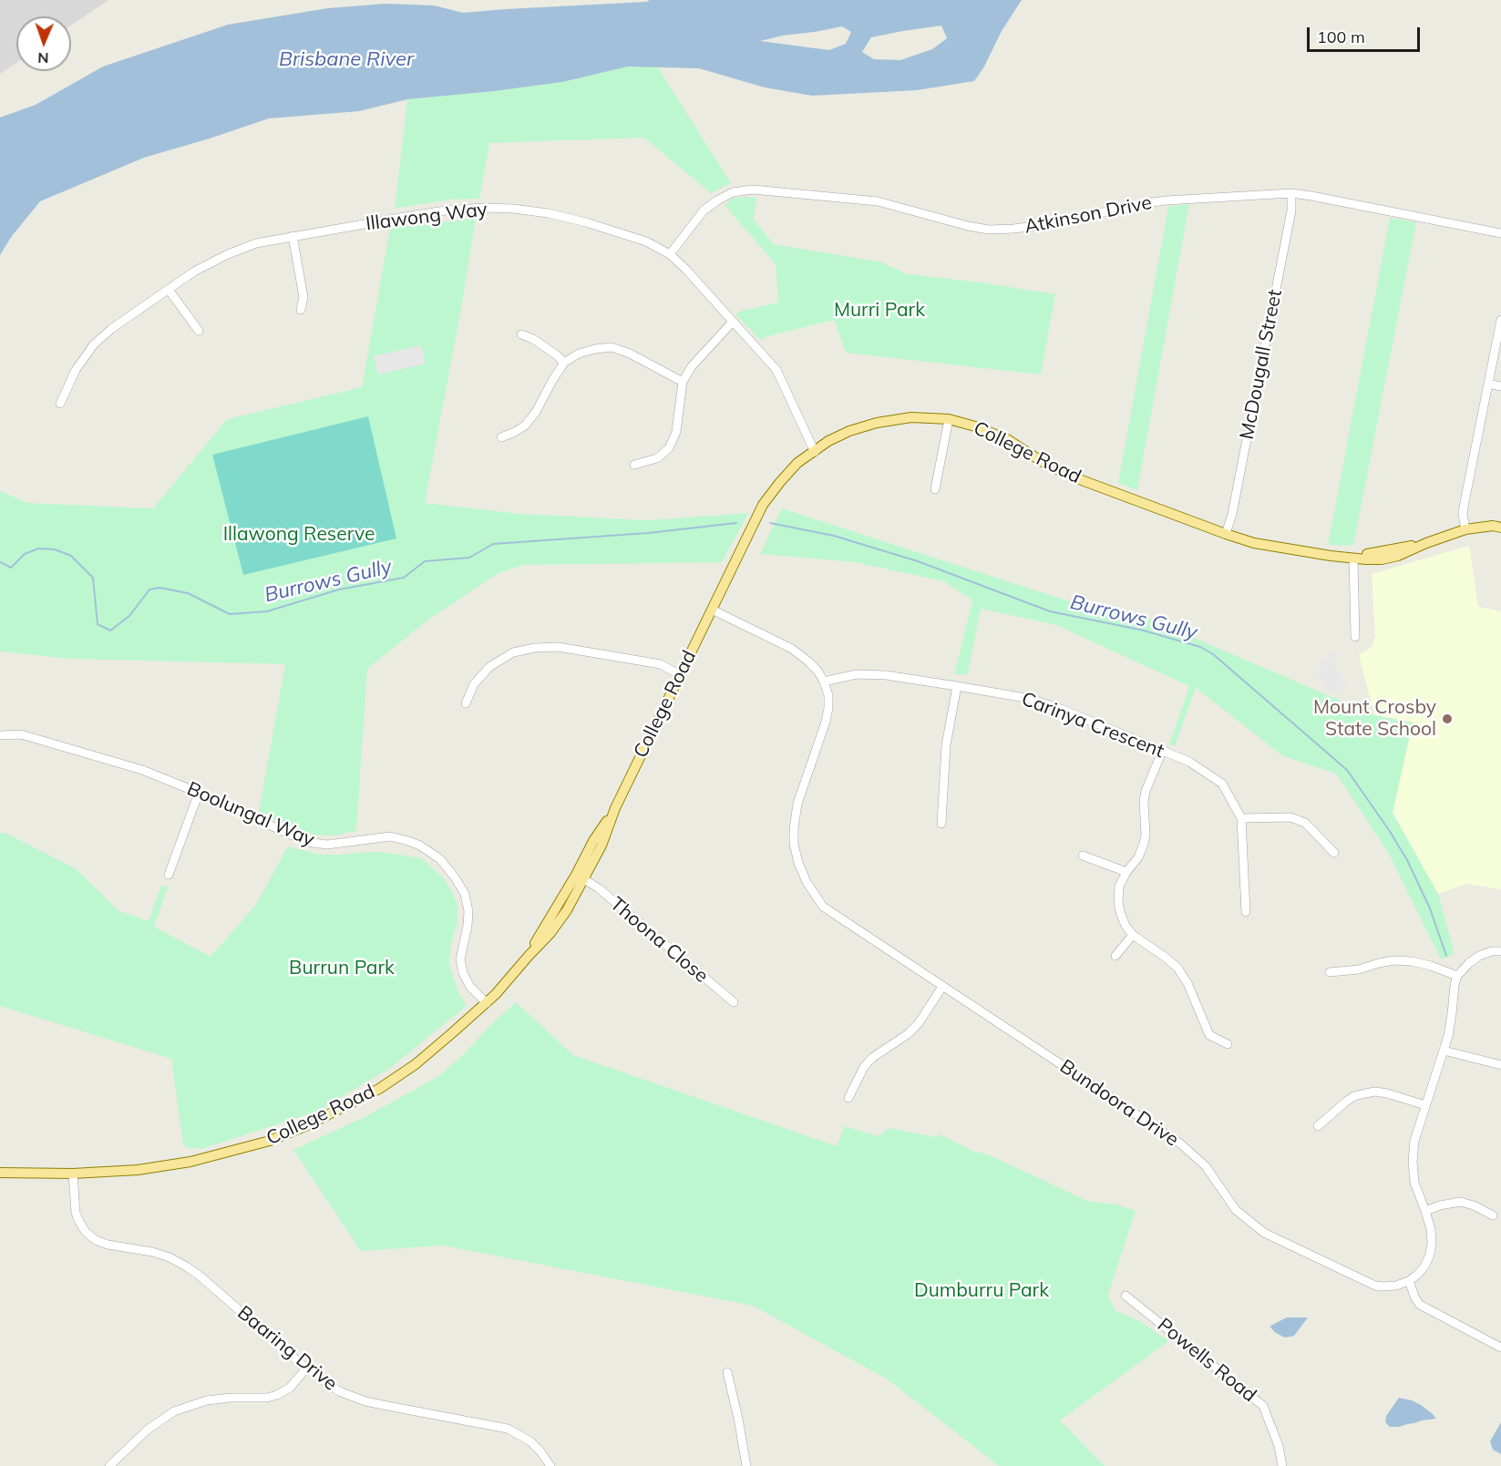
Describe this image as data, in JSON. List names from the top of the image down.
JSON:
{
  "streets": {
    "main road": ["College Road"],
    "street": [
      "Atkinson Drive",
      "Illawong Way",
      "McDougall Street",
      "Carinya Crescent",
      "Boolungal Way",
      "Thoona Close",
      "Bundoora Drive",
      "Baaring Drive",
      "Powells Road"
    ]
  },
  "crossings": [
    ["Atkinson Drive", "Illawong Way"],
    ["Atkinson Drive", "McDougall Street"],
    ["Illawong Way", "College Road"],
    ["McDougall Street", "College Road"],
    ["College Road", "Boolungal Way"],
    ["College Road", "Thoona Close"],
    ["College Road", "Baaring Drive"],
    ["Carinya Crescent", "Bundoora Drive"]
  ],
  "water": ["Brisbane River", "Burrows Gully"],
  "parks": [
    "Murri Park",
    "Illawong Reserve",
    "Burrun Park",
    "Dumburru Park"
  ],
  "places": ["Mount Crosby State School"],
  "scale_bar": "100 m",
  "north": "bottom"
}
